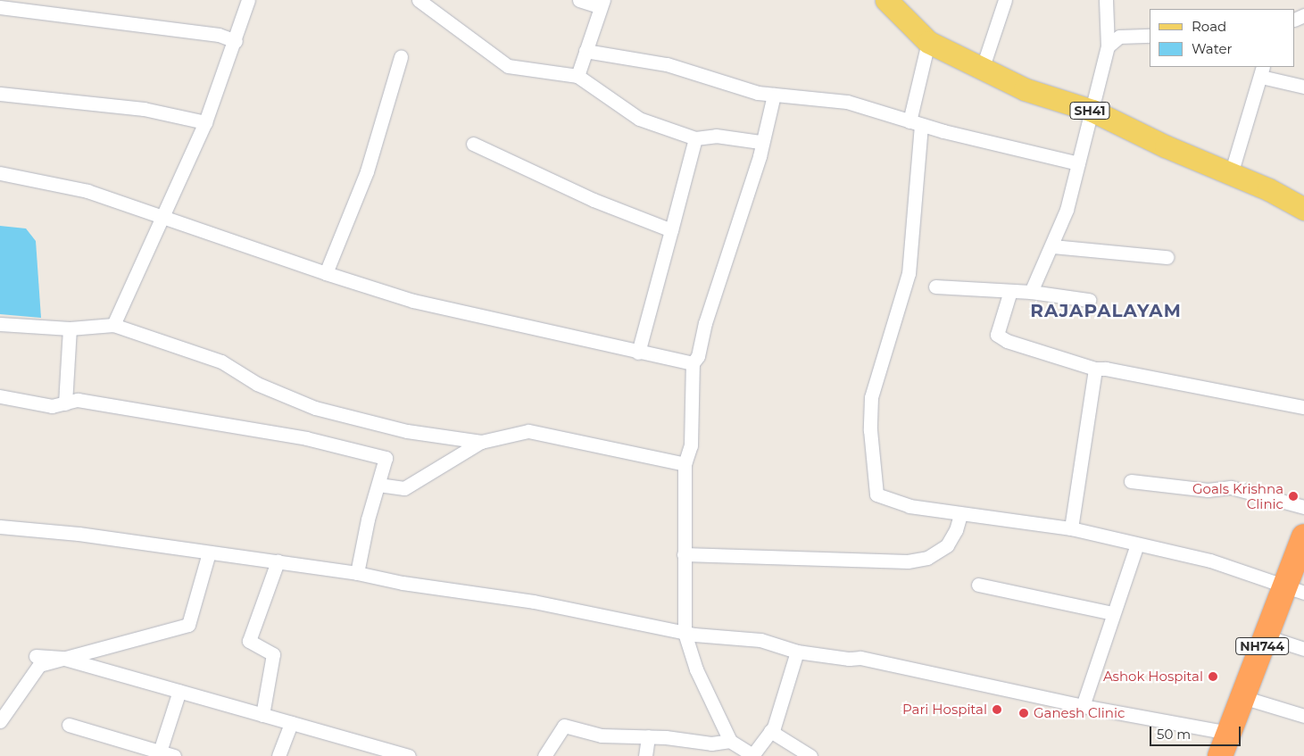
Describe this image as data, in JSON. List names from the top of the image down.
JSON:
{
  "streets": {
    "highway": ["NH744"],
    "main road": ["SH41"]
  },
  "districts": ["RAJAPALAYAM"],
  "places": [
    "Goals Krishna Clinic",
    "Ashok Hospital",
    "Pari Hospital",
    "Ganesh Clinic"
  ],
  "legend": ["Road", "Water"],
  "scale_bar": "50 m"
}
